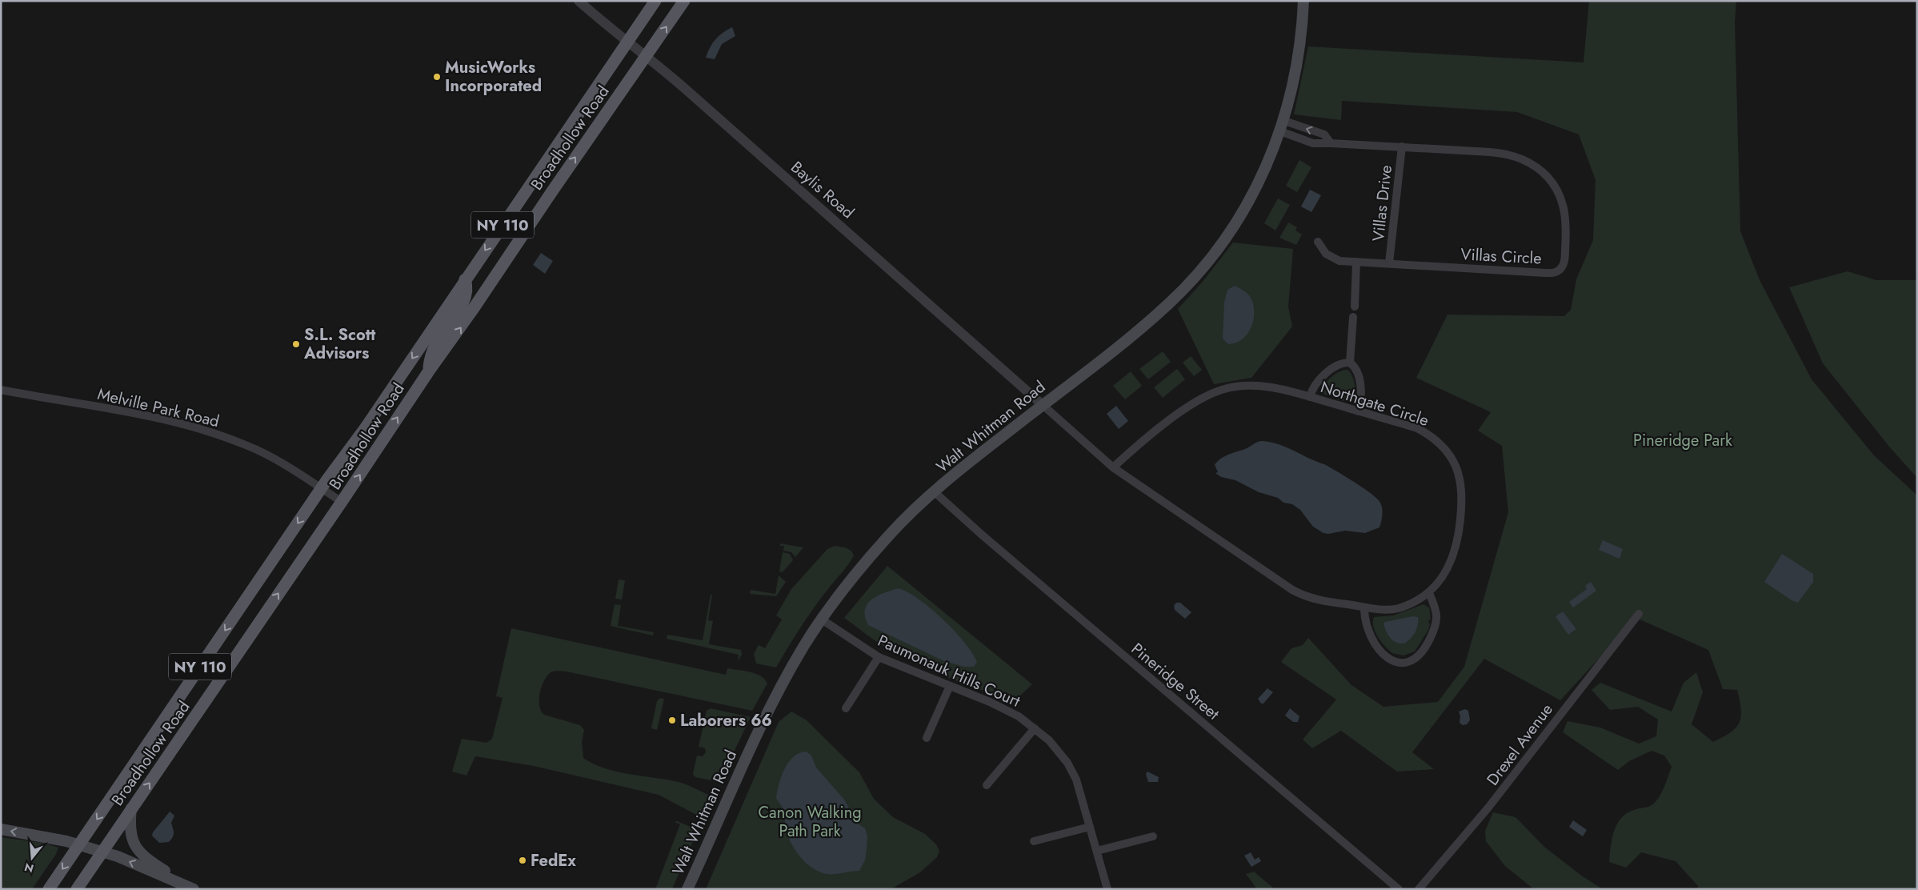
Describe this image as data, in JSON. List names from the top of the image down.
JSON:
{
  "streets": {
    "main road": ["Broadhollow Road", "NY 110", "Walt Whitman Road"],
    "street": [
      "Baylis Road",
      "Villas Drive",
      "Villas Circle",
      "Northgate Circle",
      "Melville Park Road",
      "Paumonauk Hills Court",
      "Pineridge Street",
      "Drexel Avenue"
    ]
  },
  "crossings": [
    ["Broadhollow Road", "Baylis Road"],
    ["Broadhollow Road", "Melville Park Road"],
    ["Baylis Road", "Northgate Circle"],
    ["Baylis Road", "Walt Whitman Road"],
    ["Villas Drive", "Villas Circle"],
    ["Villas Circle", "Walt Whitman Road"],
    ["Northgate Circle", "Walt Whitman Road"],
    ["Walt Whitman Road", "Paumonauk Hills Court"],
    ["Walt Whitman Road", "Pineridge Street"]
  ],
  "parks": ["Pineridge Park", "Canon Walking Path Park"],
  "places": [
    "MusicWorks Incorporated",
    "S.L. Scott Advisors",
    "Laborers 66",
    "FedEx"
  ],
  "north": "bottom"
}
